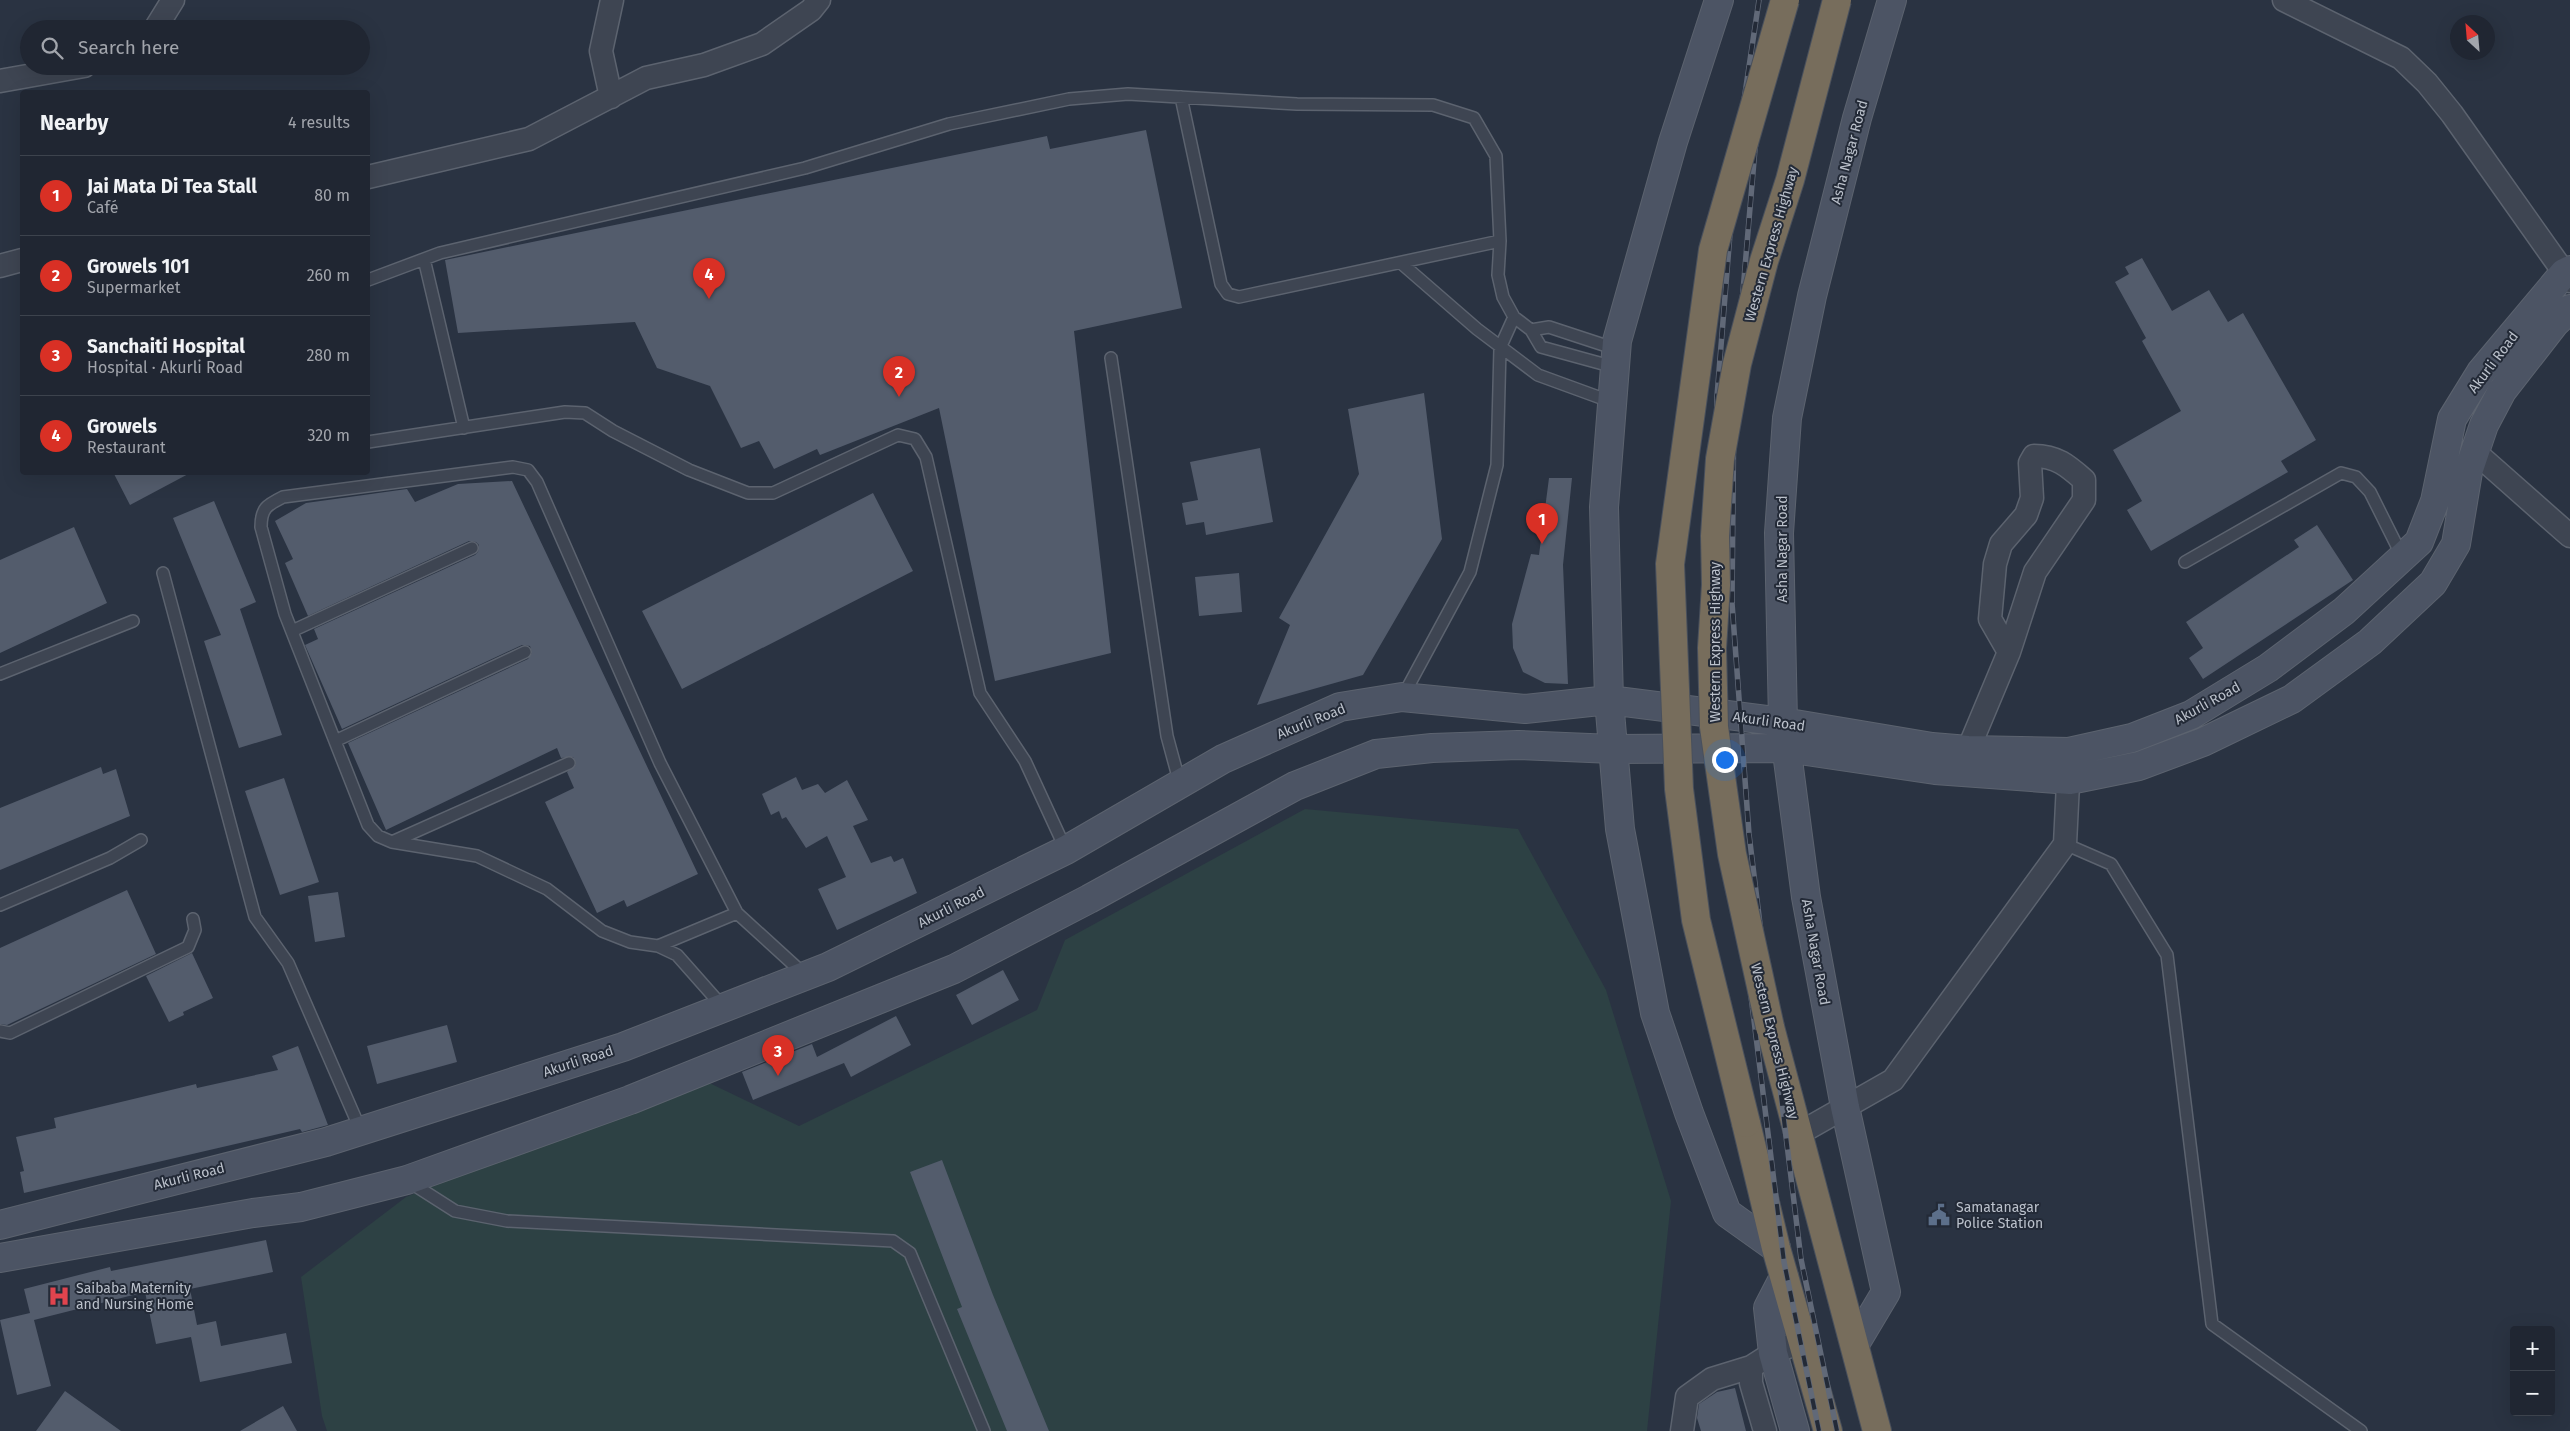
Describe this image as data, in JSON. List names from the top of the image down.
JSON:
{
  "streets": {
    "highway": ["Western Express Highway"],
    "street": ["Asha Nagar Road", "Akurli Road"]
  },
  "crossings": [
    ["Asha Nagar Road", "Western Express Highway"],
    ["Asha Nagar Road", "Akurli Road"]
  ],
  "places": {
    "public building": ["Samatanagar Police Station"],
    "hospital": ["Saibaba Maternity and Nursing Home"]
  },
  "north": "top left",
  "page": {
    "search": "Search here",
    "heading": ["Nearby", "4 results"],
    "list": [
      {
        "mark": "1",
        "name": "Jai Mata Di Tea Stall",
        "note": "Café",
        "value": "80 m"
      },
      {
        "mark": "2",
        "name": "Growels 101",
        "note": "Supermarket",
        "value": "260 m"
      },
      {
        "mark": "3",
        "name": "Sanchaiti Hospital",
        "note": "Hospital · Akurli Road",
        "value": "280 m"
      },
      {
        "mark": "4",
        "name": "Growels",
        "note": "Restaurant",
        "value": "320 m"
      }
    ],
    "pins": [
      "4",
      "2",
      "1",
      "3"
    ],
    "map_buttons": ["+", "−"]
  }
}
